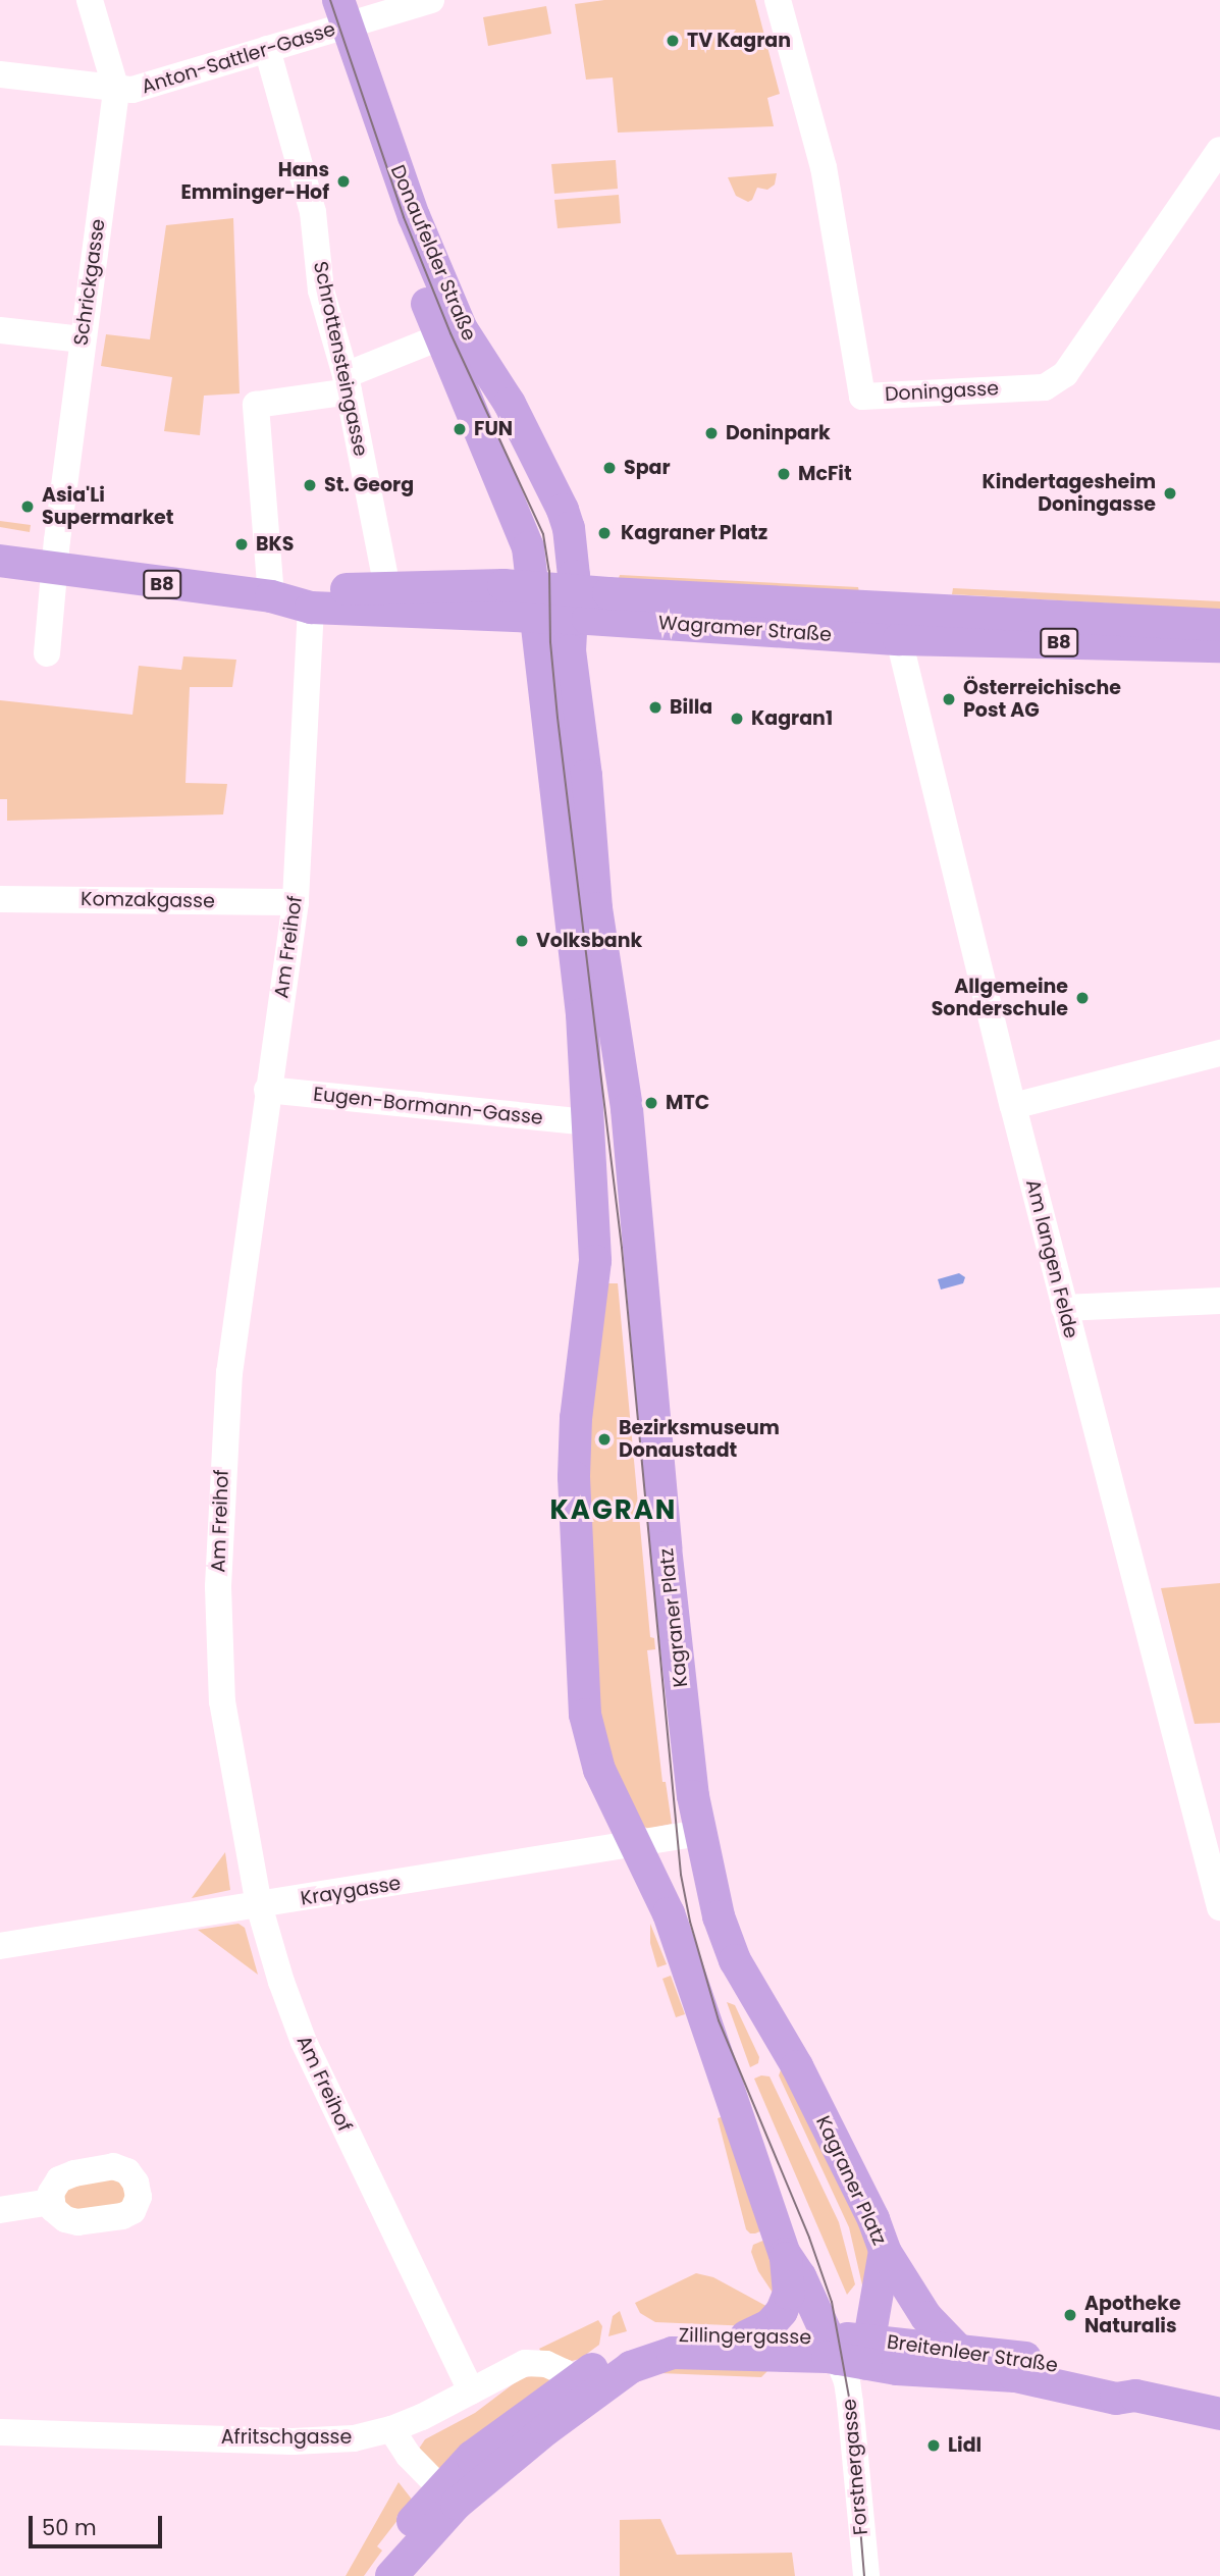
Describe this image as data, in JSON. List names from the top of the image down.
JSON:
{
  "streets": {
    "main road": [
      "Donaufelder Straße",
      "B8",
      "Wagramer Straße",
      "Kagraner Platz",
      "Zillingergasse",
      "Breitenleer Straße"
    ],
    "street": [
      "Anton-Sattler-Gasse",
      "Schrickgasse",
      "Schrottensteingasse",
      "Doningasse",
      "Komzakgasse",
      "Am Freihof",
      "Eugen-Bormann-Gasse",
      "Am langen Felde",
      "Kraygasse",
      "Afritschgasse",
      "Forstnergasse"
    ]
  },
  "crossings": [
    ["Anton-Sattler-Gasse", "Donaufelder Straße"],
    ["Anton-Sattler-Gasse", "Schrickgasse"],
    ["Anton-Sattler-Gasse", "Schrottensteingasse"],
    ["Donaufelder Straße", "Wagramer Straße"],
    ["Donaufelder Straße", "Kagraner Platz"],
    ["Schrickgasse", "Wagramer Straße"],
    ["Schrottensteingasse", "Wagramer Straße"],
    ["Wagramer Straße", "Am Freihof"],
    ["Wagramer Straße", "Am langen Felde"],
    ["Wagramer Straße", "Kagraner Platz"],
    ["Komzakgasse", "Am Freihof"],
    ["Am Freihof", "Eugen-Bormann-Gasse"],
    ["Am Freihof", "Kraygasse"],
    ["Am Freihof", "Afritschgasse"],
    ["Kagraner Platz", "Kraygasse"],
    ["Kagraner Platz", "Zillingergasse"],
    ["Kagraner Platz", "Breitenleer Straße"],
    ["Kagraner Platz", "Forstnergasse"],
    ["Zillingergasse", "Breitenleer Straße"],
    ["Zillingergasse", "Afritschgasse"],
    ["Zillingergasse", "Forstnergasse"],
    ["Breitenleer Straße", "Forstnergasse"]
  ],
  "districts": ["KAGRAN"],
  "places": [
    "TV Kagran",
    "Hans Emminger-Hof",
    "FUN",
    "Doninpark",
    "Spar",
    "McFit",
    "St. Georg",
    "Kindertagesheim Doningasse",
    "Asia'Li Supermarket",
    "Kagraner Platz",
    "BKS",
    "Österreichische Post AG",
    "Billa",
    "Kagran1",
    "Volksbank",
    "Allgemeine Sonderschule",
    "MTC",
    "Bezirksmuseum Donaustadt",
    "Apotheke Naturalis",
    "Lidl"
  ],
  "scale_bar": "50 m"
}
